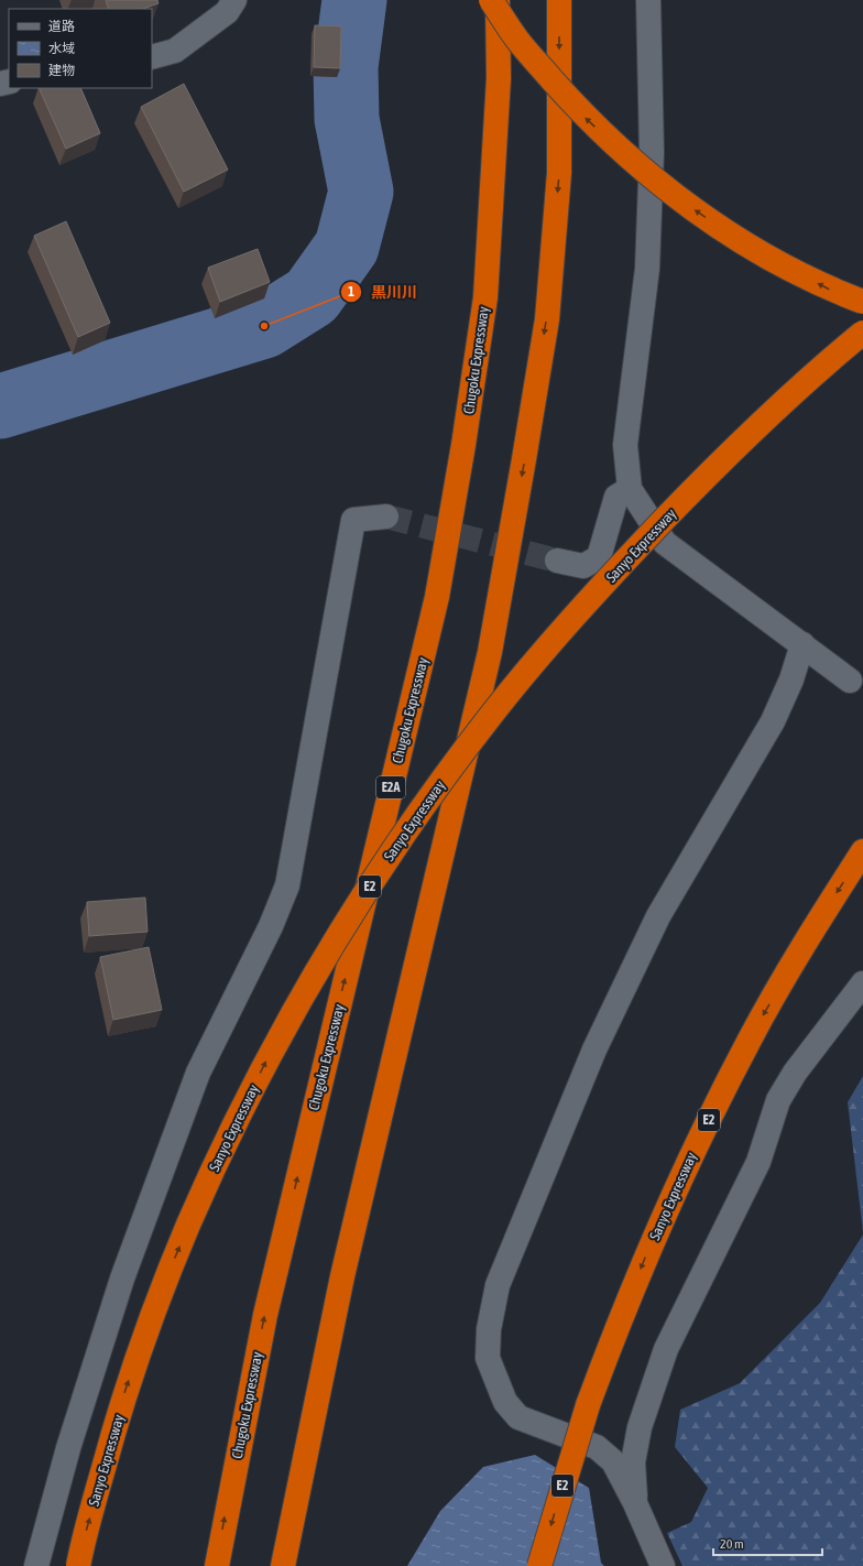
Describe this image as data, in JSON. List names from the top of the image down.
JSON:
{
  "streets": {
    "highway": [
      "Chugoku Expressway",
      "Sanyo Expressway",
      "E2A",
      "E2"
    ]
  },
  "places": ["黒川川"],
  "legend": ["道路", "水域", "建物"],
  "scale_bar": "20 m"
}
